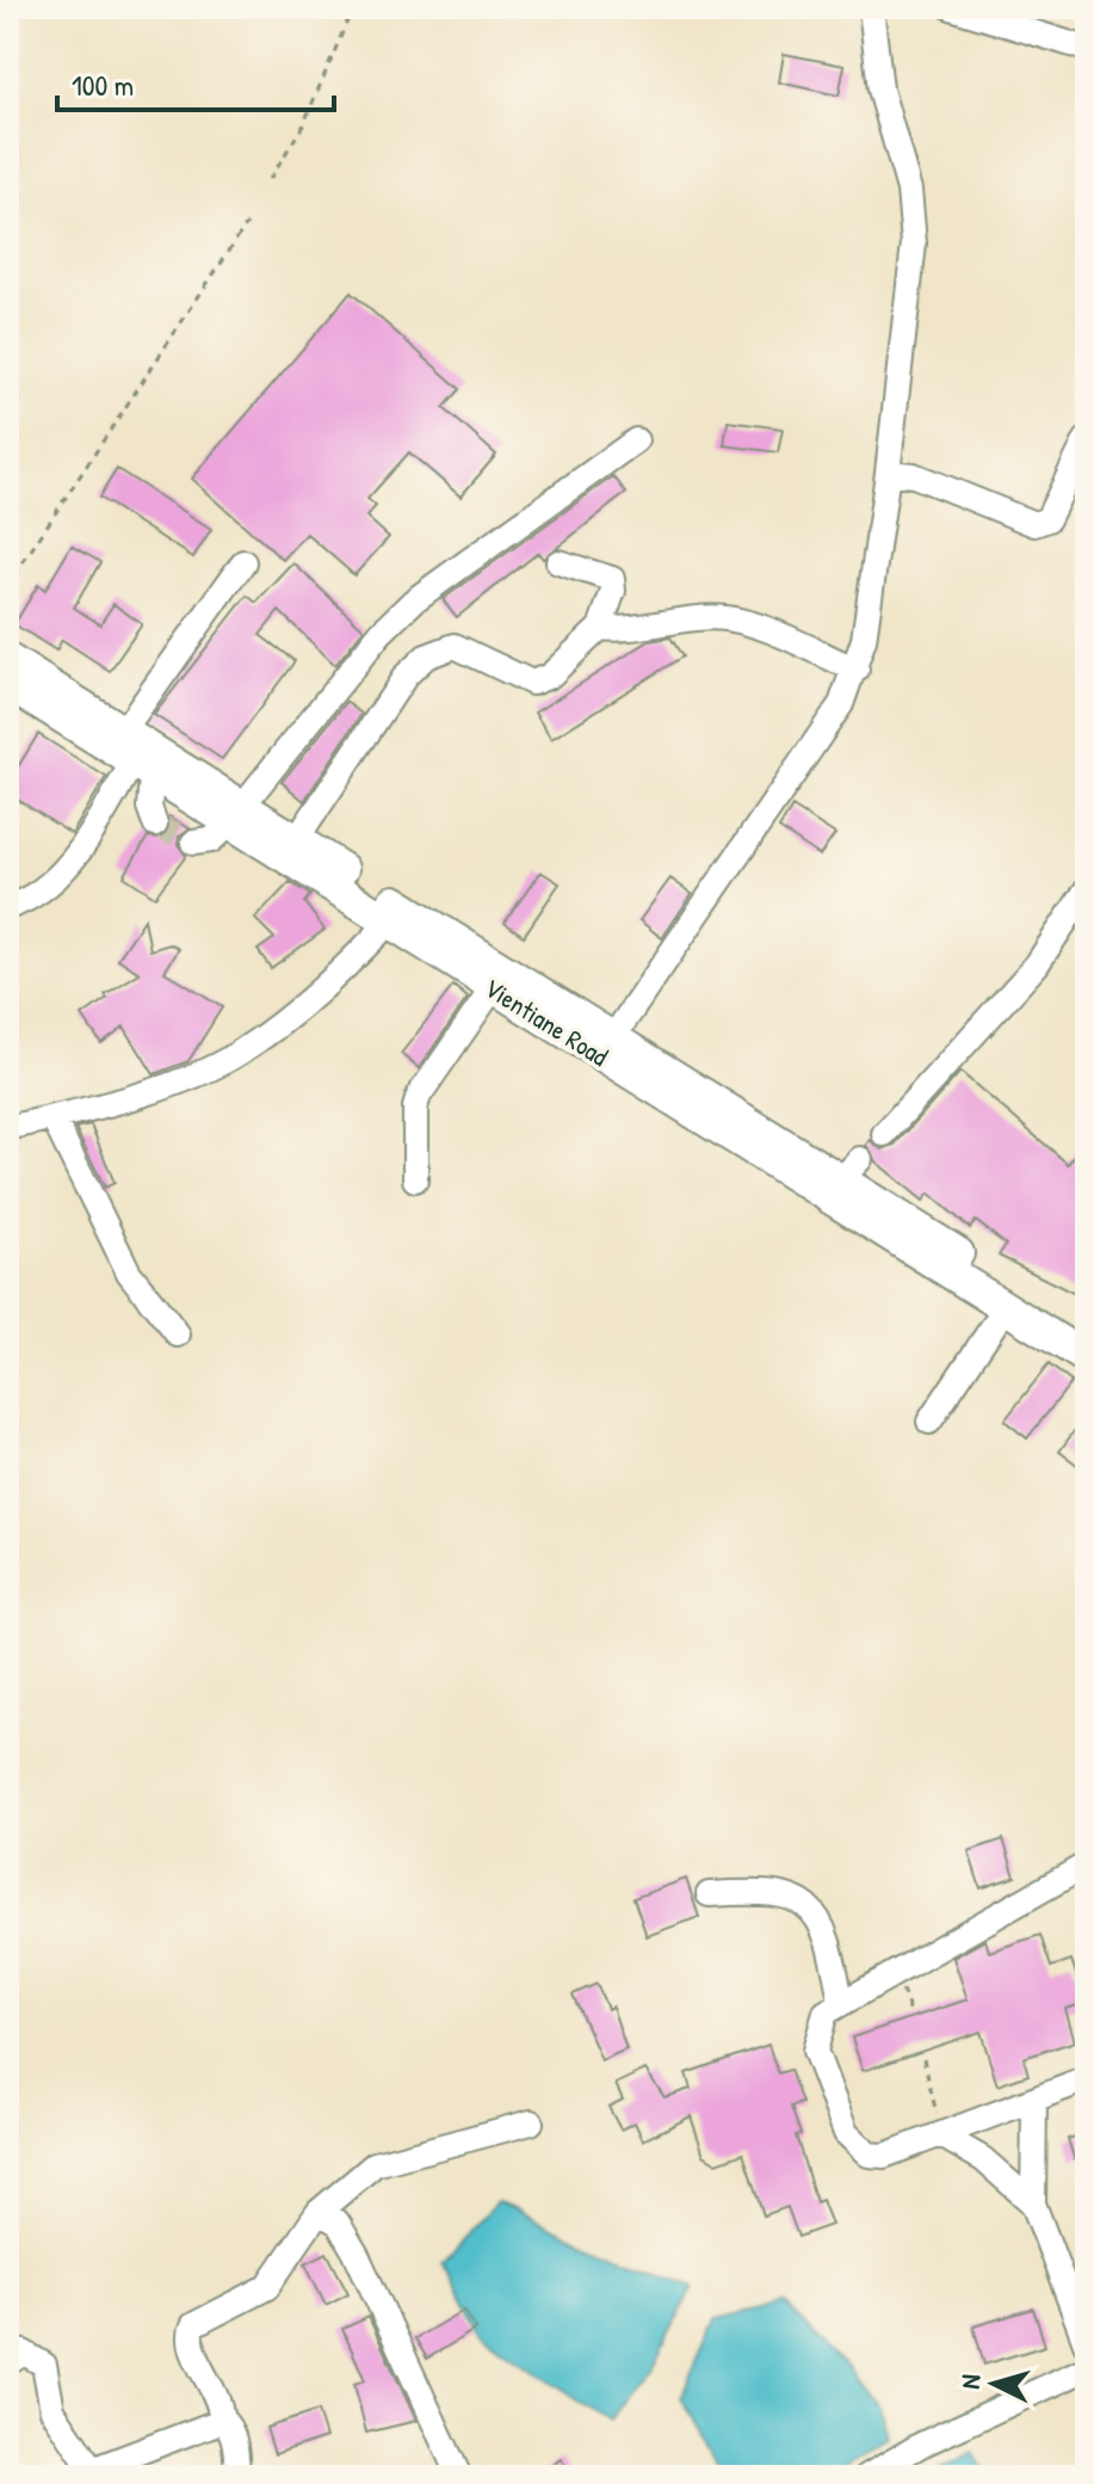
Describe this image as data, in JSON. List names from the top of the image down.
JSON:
{
  "streets": {
    "main road": ["Vientiane Road"]
  },
  "scale_bar": "100 m",
  "north": "left"
}
